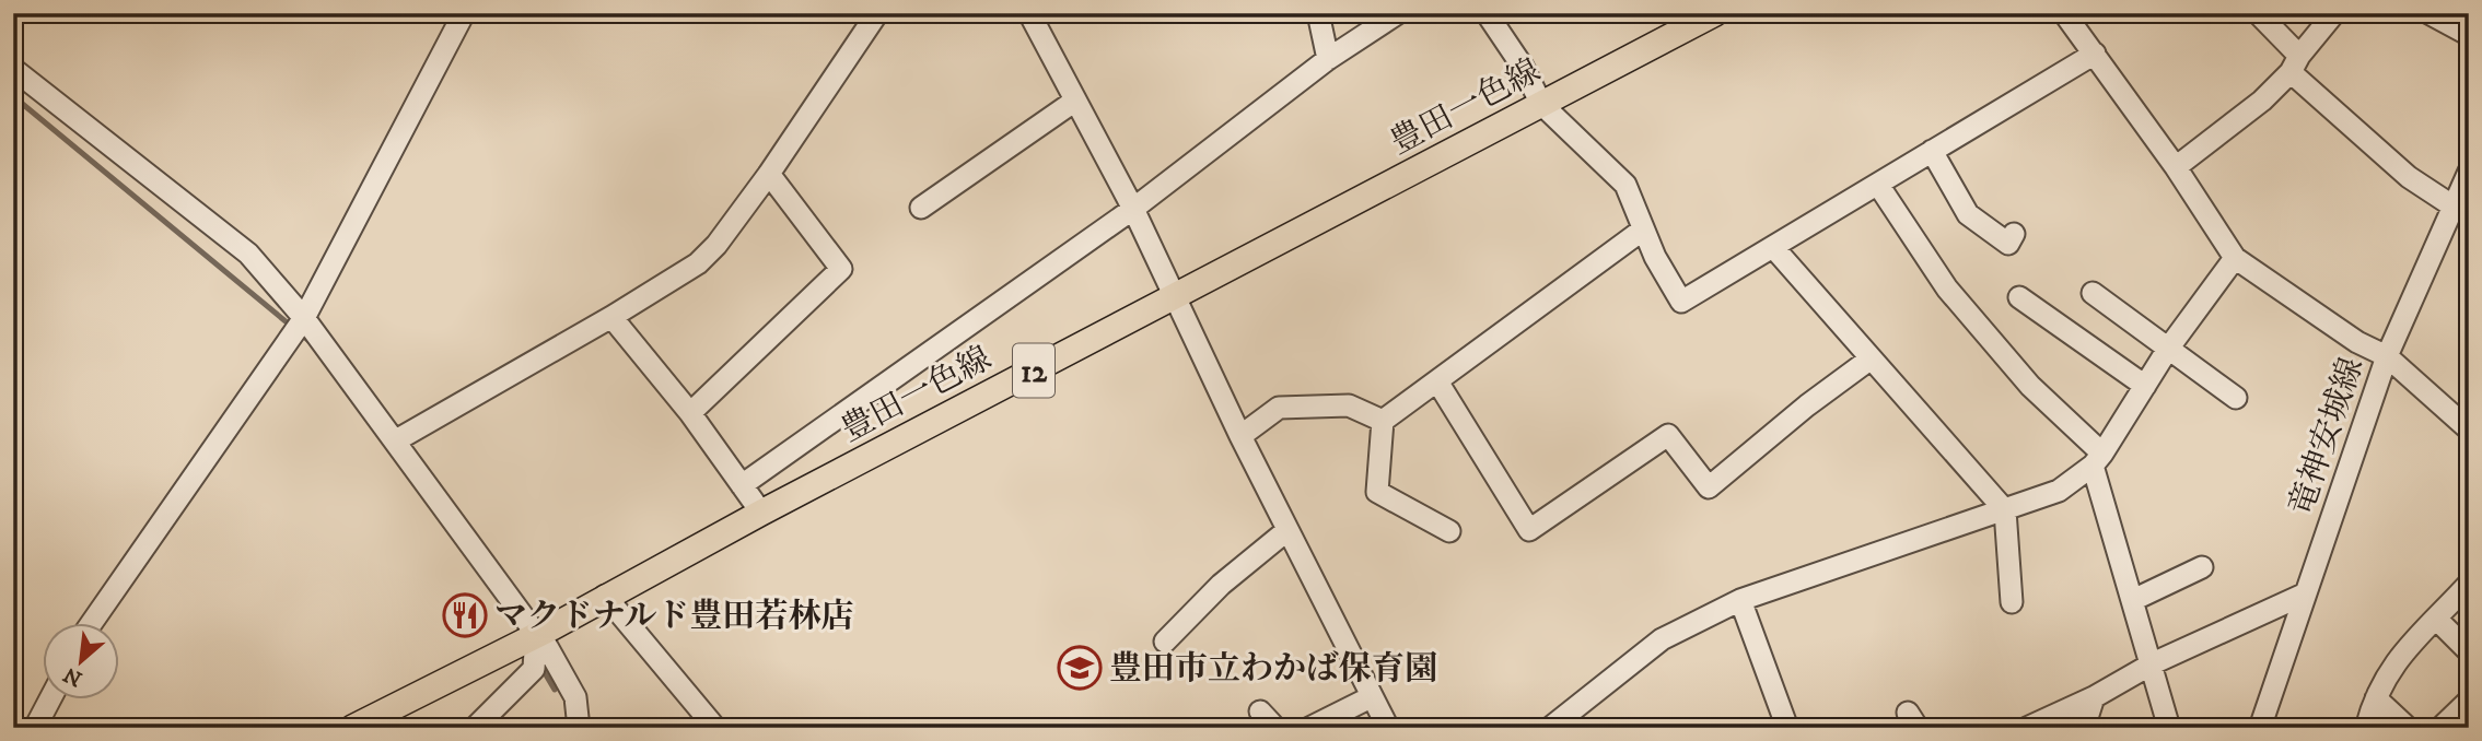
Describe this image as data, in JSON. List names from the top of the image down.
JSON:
{
  "streets": {
    "main road": ["豊田一色線", "12"],
    "street": ["竜神安城線"]
  },
  "places": {
    "restaurant": ["マクドナルド豊田若林店"],
    "school or university": ["豊田市立わかば保育園"]
  },
  "north": "bottom left"
}
